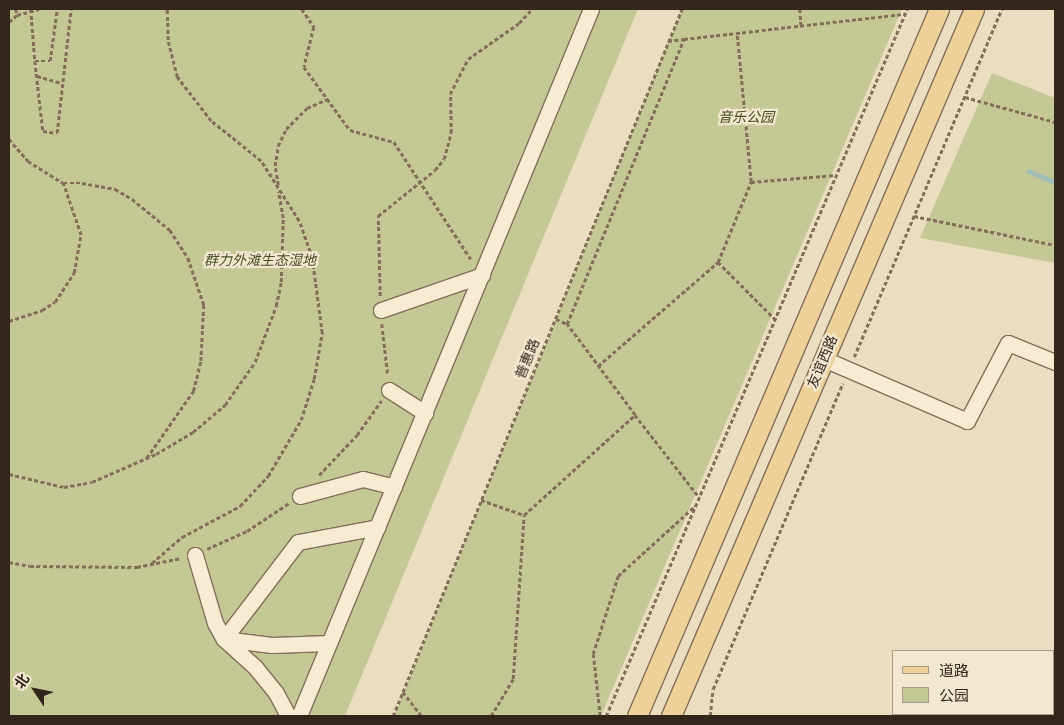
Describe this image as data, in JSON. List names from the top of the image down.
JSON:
{
  "streets": {
    "main road": ["友谊西路"],
    "path": ["普惠路"]
  },
  "parks": ["音乐公园", "群力外滩生态湿地"],
  "legend": ["道路", "公园"],
  "north": "top left"
}
